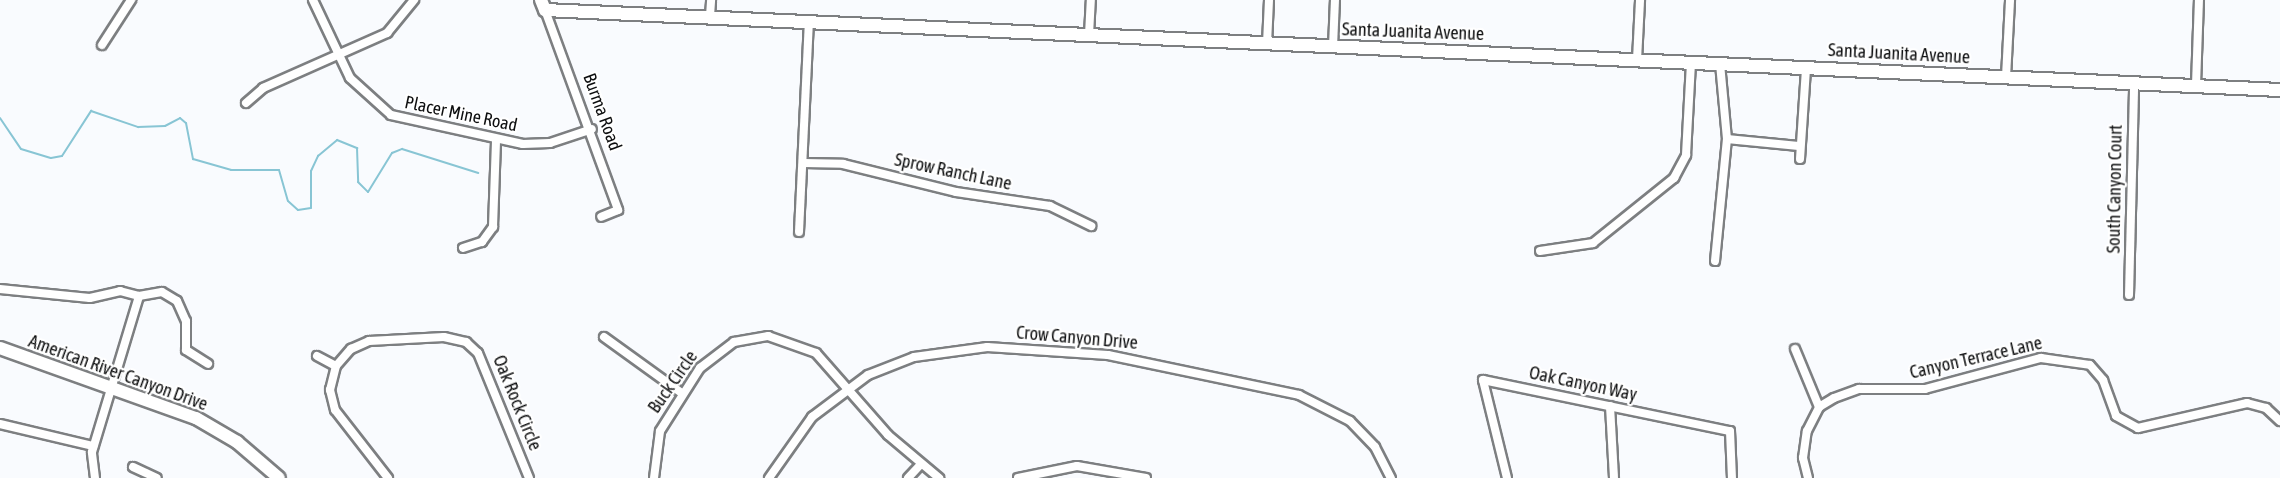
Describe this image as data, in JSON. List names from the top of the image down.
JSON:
{
  "streets": {
    "street": [
      "Santa Juanita Avenue",
      "Burma Road",
      "Placer Mine Road",
      "Sprow Ranch Lane",
      "South Canyon Court",
      "Crow Canyon Drive",
      "Canyon Terrace Lane",
      "American River Canyon Drive",
      "Buck Circle",
      "Oak Canyon Way",
      "Oak Rock Circle"
    ]
  },
  "crossings": [
    ["Santa Juanita Avenue", "Burma Road"],
    ["Santa Juanita Avenue", "South Canyon Court"],
    ["Burma Road", "Placer Mine Road"],
    ["Crow Canyon Drive", "Buck Circle"]
  ]
}
